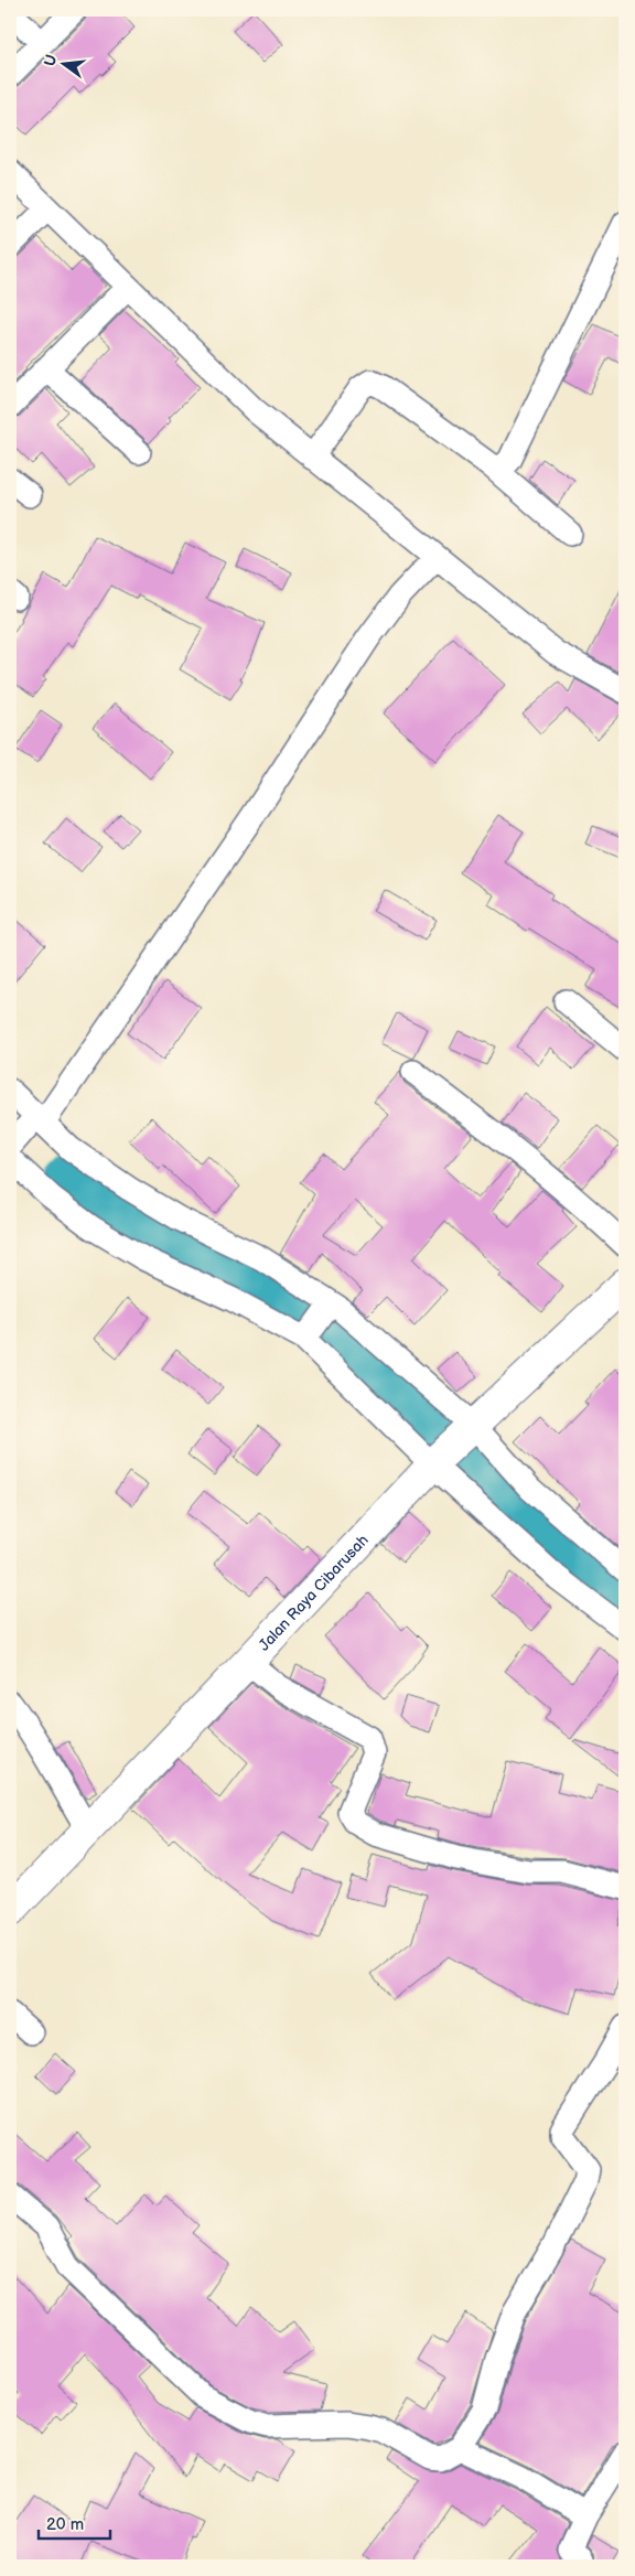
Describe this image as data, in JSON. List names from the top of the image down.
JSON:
{
  "streets": {
    "main road": ["Jalan Raya Cibarusah"]
  },
  "scale_bar": "20 m",
  "north": "left"
}
